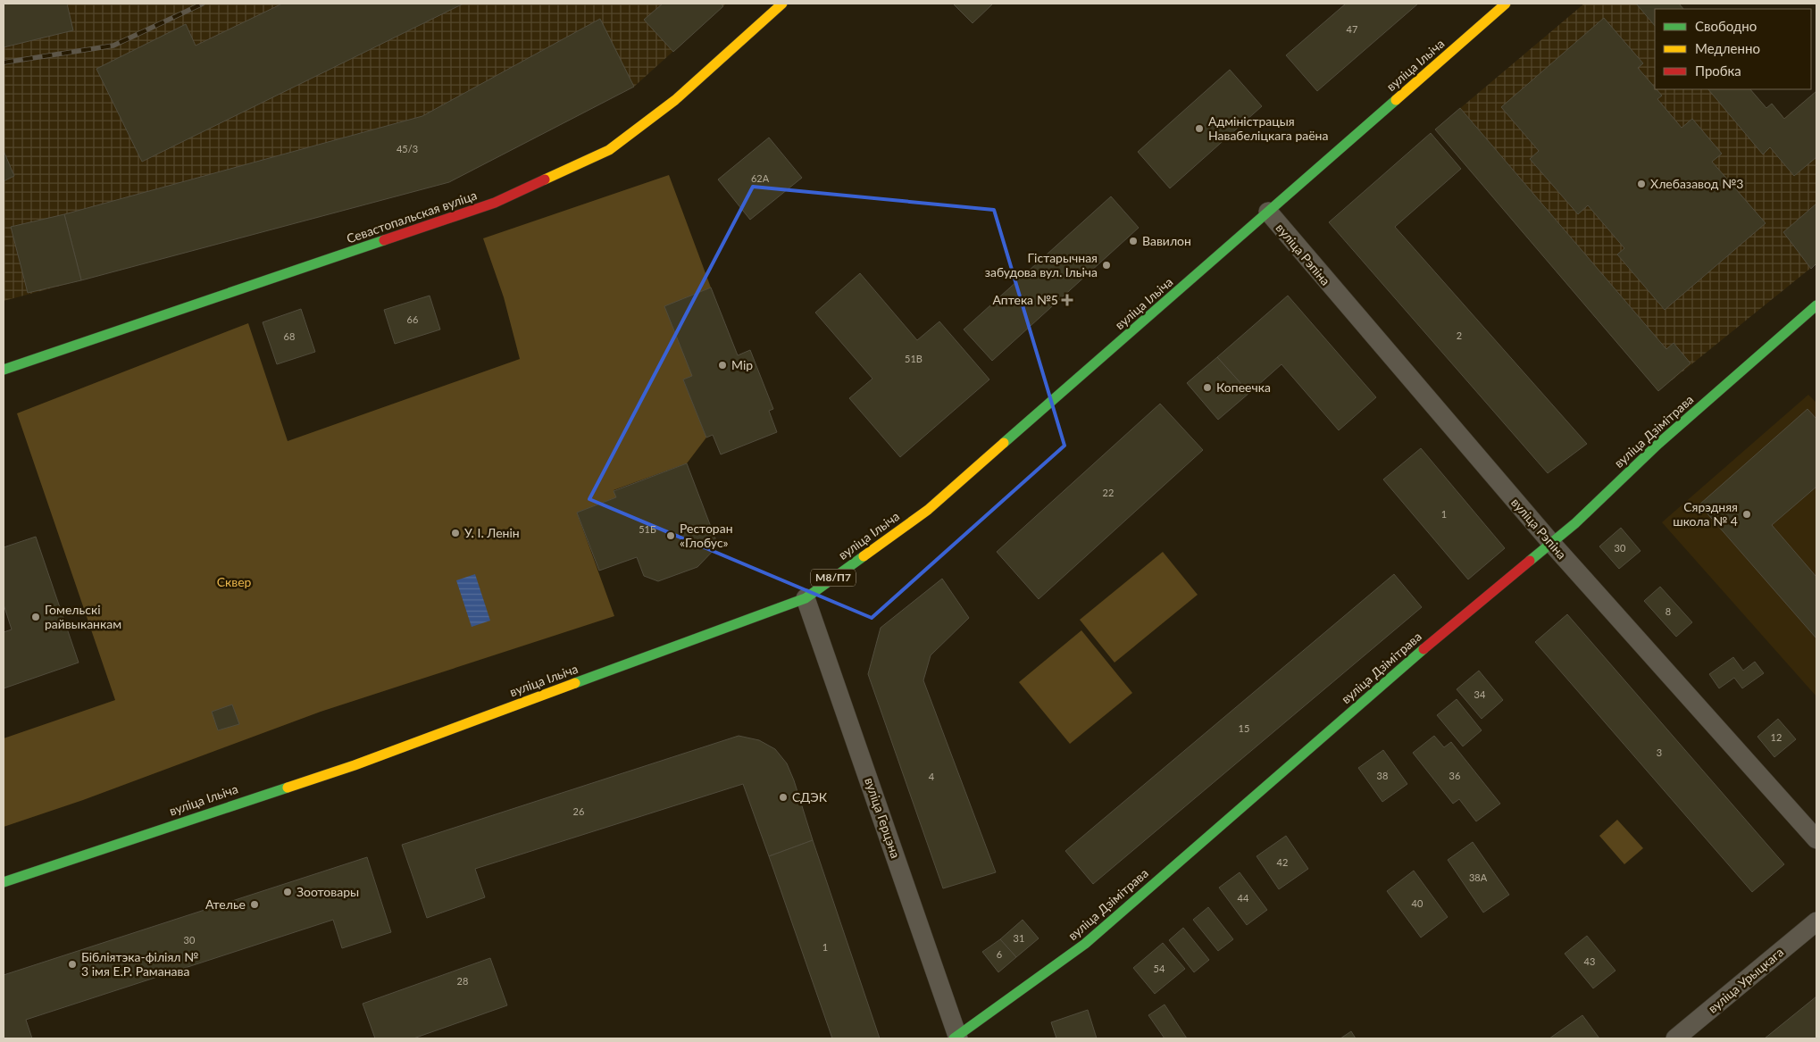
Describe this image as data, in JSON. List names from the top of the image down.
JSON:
{
  "streets": {
    "street": [
      "вуліца Ільіча",
      "Севастопальская вуліца",
      "вуліца Рэпіна",
      "вуліца Дзімітрава",
      "М8/П7",
      "вуліца Герцэна",
      "вуліца Урыцкага"
    ]
  },
  "crossings": [
    ["вуліца Ільіча", "вуліца Рэпіна"],
    ["вуліца Ільіча", "вуліца Герцэна"],
    ["вуліца Рэпіна", "вуліца Дзімітрава"],
    ["вуліца Дзімітрава", "вуліца Герцэна"]
  ],
  "parks": ["Сквер"],
  "places": {
    "other": [
      "Адміністрацыя Навабеліцкага раёна",
      "Хлебазавод №3",
      "Вавилон",
      "Гістарычная забудова вул. Ільіча",
      "Мір",
      "Копеечка",
      "Сярэдняя школа № 4",
      "У. І. Ленін",
      "Ресторан «Глобус»",
      "Гомельскі райвыканкам",
      "СДЭК",
      "Зоотовары",
      "Ателье",
      "Бібліятэка-філіял № 3 імя Е.Р. Раманава"
    ],
    "health": ["Аптека №5"]
  },
  "house_numbers": [
    "47",
    "45/3",
    "62А",
    "66",
    "2",
    "68",
    "51В",
    "22",
    "1",
    "51Б",
    "30",
    "8",
    "34",
    "15",
    "12",
    "3",
    "38",
    "36",
    "4",
    "26",
    "42",
    "38А",
    "44",
    "40",
    "31",
    "30",
    "1",
    "6",
    "43",
    "54",
    "28"
  ],
  "legend": ["Свободно", "Медленно", "Пробка"]
}
